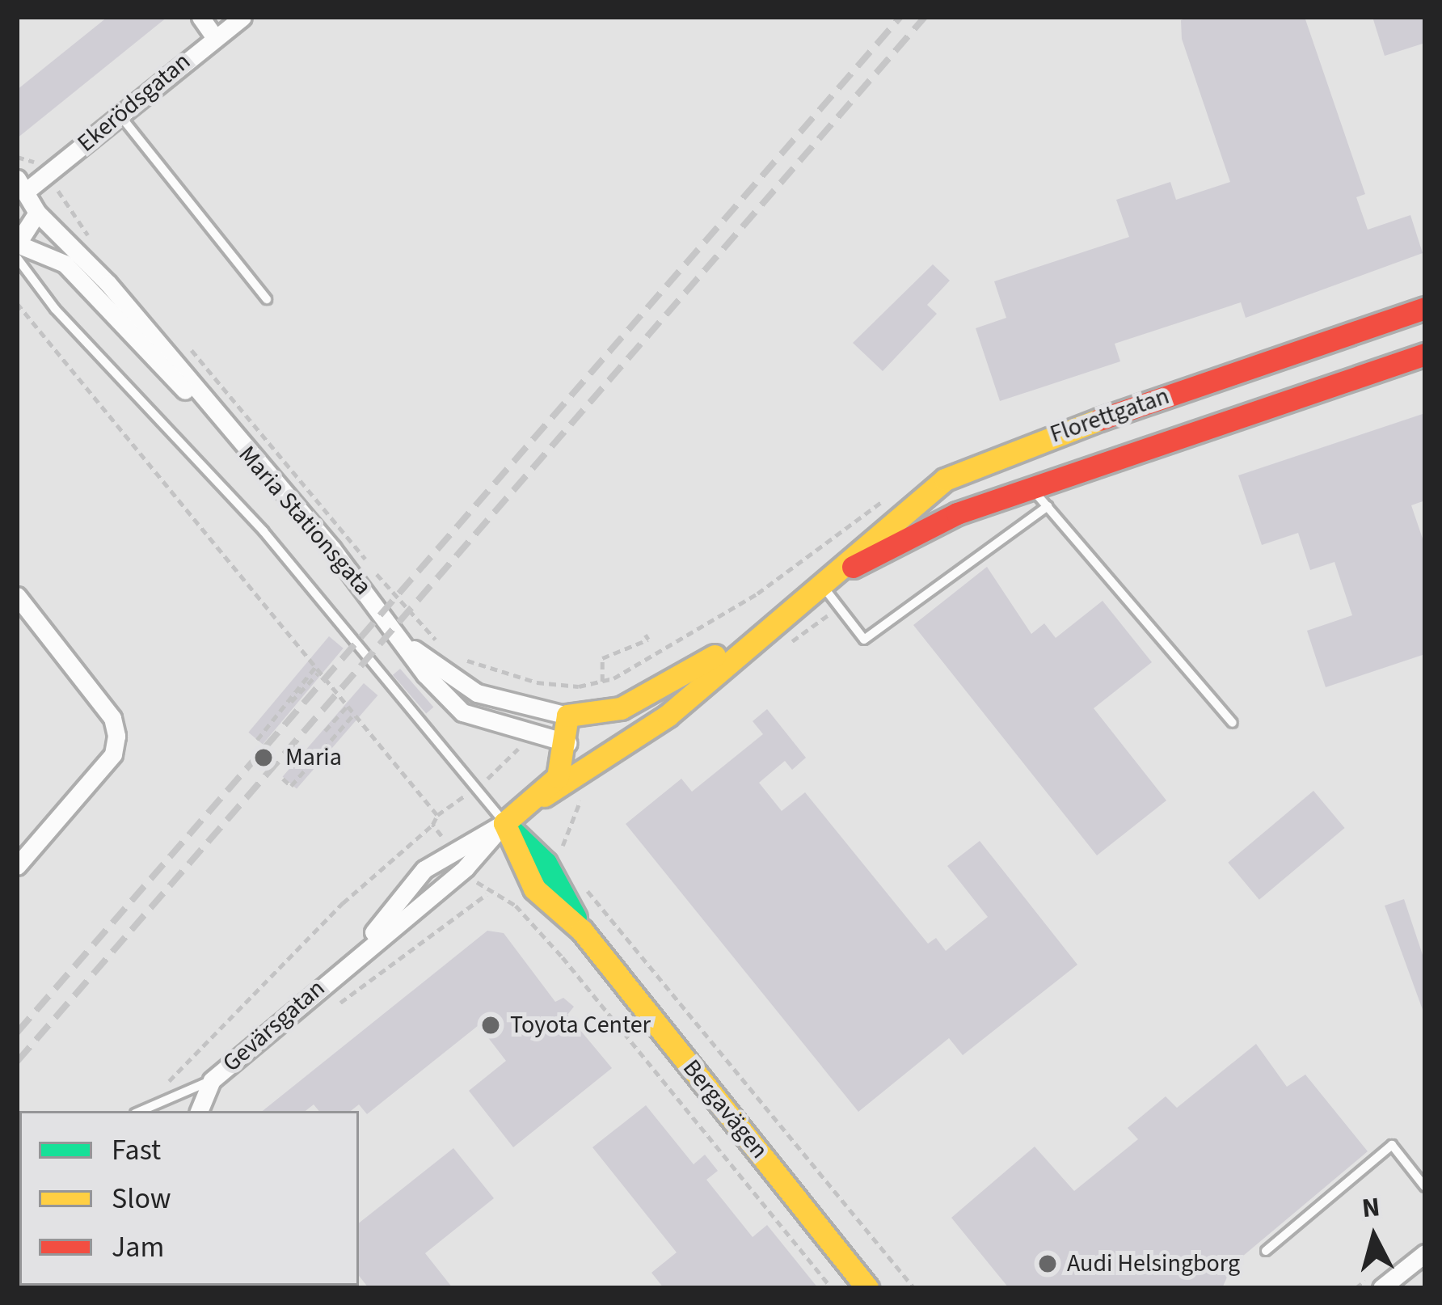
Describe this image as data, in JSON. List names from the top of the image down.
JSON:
{
  "streets": {
    "street": [
      "Ekerödsgatan",
      "Florettgatan",
      "Maria Stationsgata",
      "Gevärsgatan",
      "Bergavägen"
    ]
  },
  "crossings": [
    ["Ekerödsgatan", "Maria Stationsgata"],
    ["Florettgatan", "Maria Stationsgata"],
    ["Florettgatan", "Gevärsgatan"],
    ["Gevärsgatan", "Bergavägen"]
  ],
  "places": ["Maria", "Toyota Center", "Audi Helsingborg"],
  "legend": ["Fast", "Slow", "Jam"],
  "north": "top"
}
